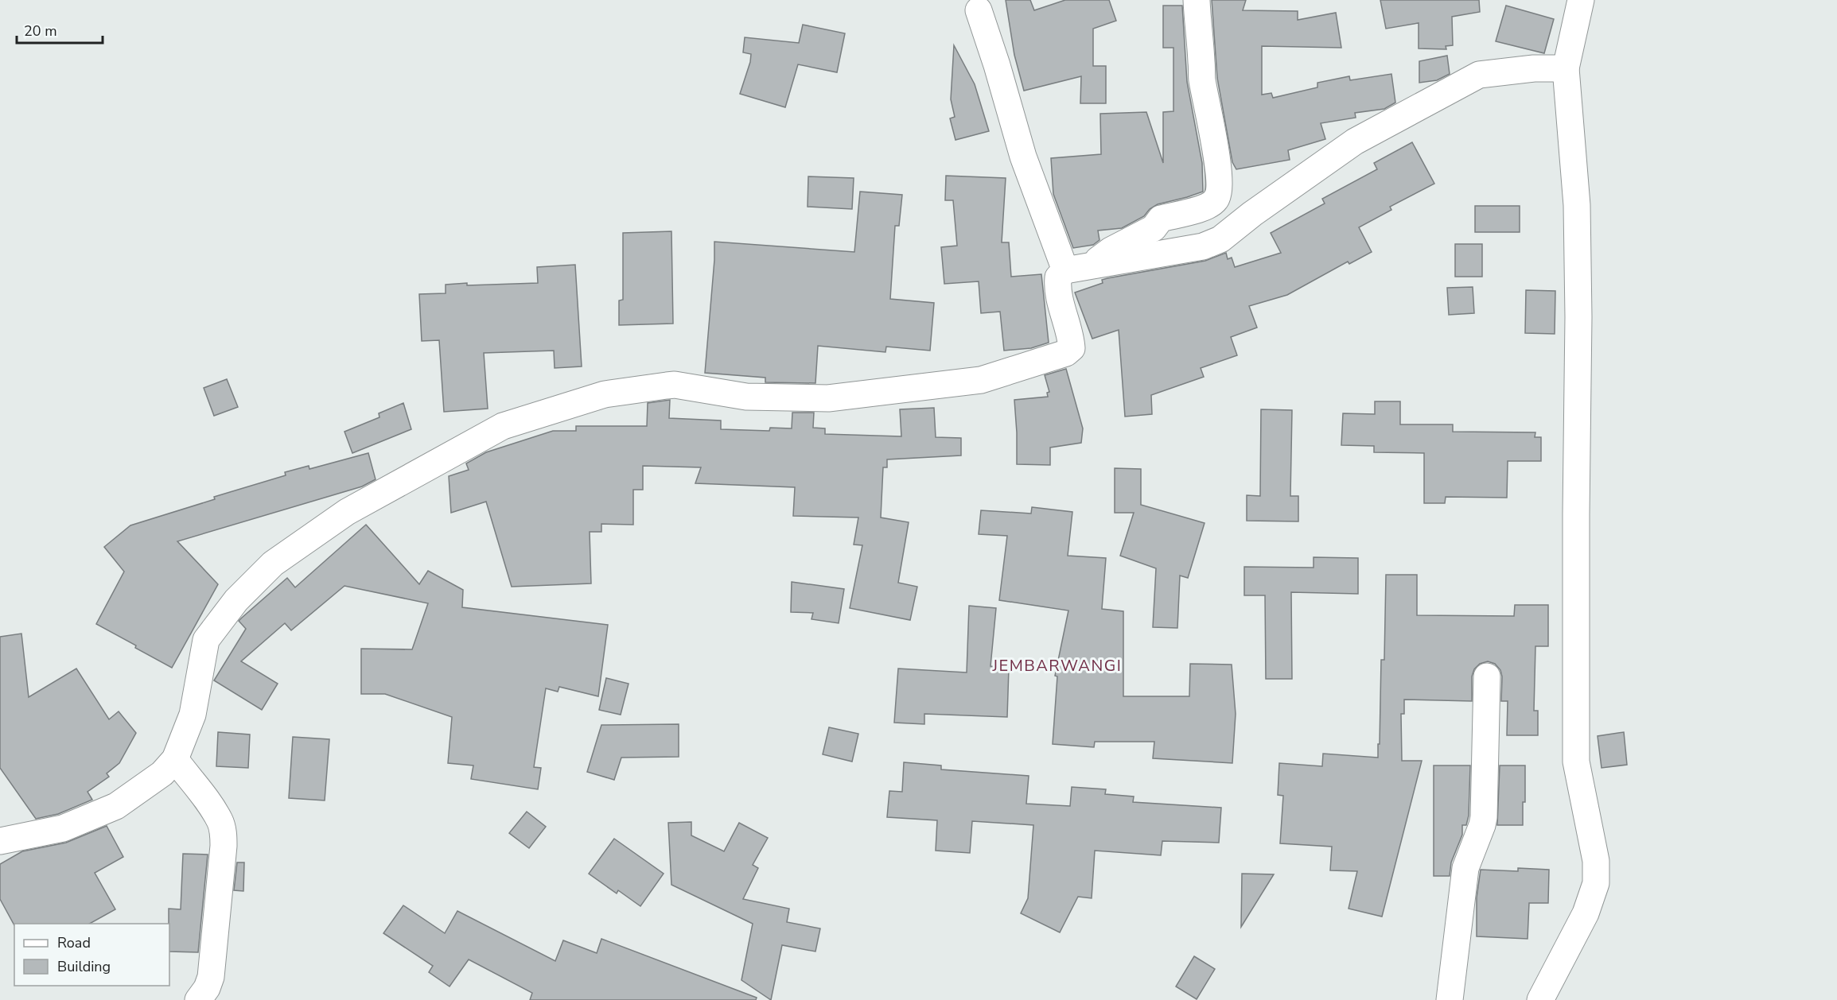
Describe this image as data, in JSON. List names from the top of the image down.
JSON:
{
  "districts": ["JEMBARWANGI"],
  "legend": ["Road", "Building"],
  "scale_bar": "20 m"
}
